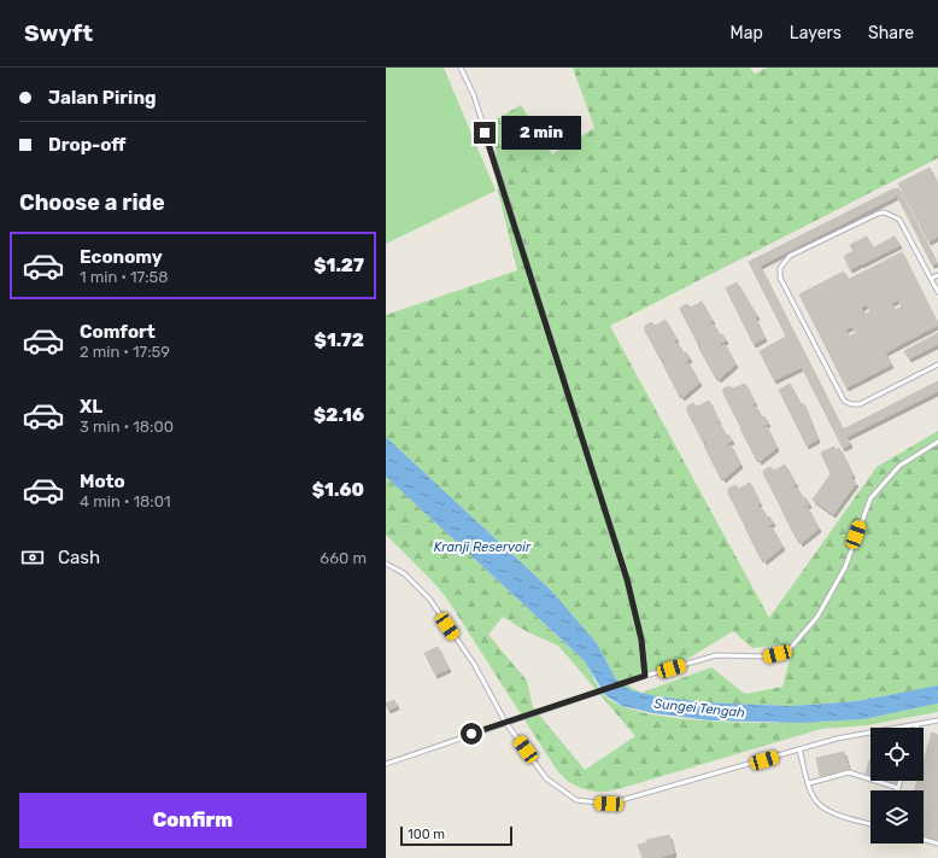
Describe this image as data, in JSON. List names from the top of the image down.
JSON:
{
  "water": ["Kranji Reservoir", "Sungei Tengah"],
  "scale_bar": "100 m",
  "page": {
    "header": "Swyft",
    "nav": ["Map", "Layers", "Share"],
    "banner": ["Jalan Piring", "Drop-off"],
    "bubble": "2 min",
    "heading": "Choose a ride",
    "list": [
      {
        "name": "Economy",
        "note": "1 min · 17:58",
        "value": "$1.27"
      },
      {
        "name": "Comfort",
        "note": "2 min · 17:59",
        "value": "$1.72"
      },
      {
        "name": "XL",
        "note": "3 min · 18:00",
        "value": "$2.16"
      },
      {
        "name": "Moto",
        "note": "4 min · 18:01",
        "value": "$1.60"
      }
    ],
    "pay": ["Cash", "660 m"],
    "buttons": "Confirm",
    "scale": "100 m"
  }
}
